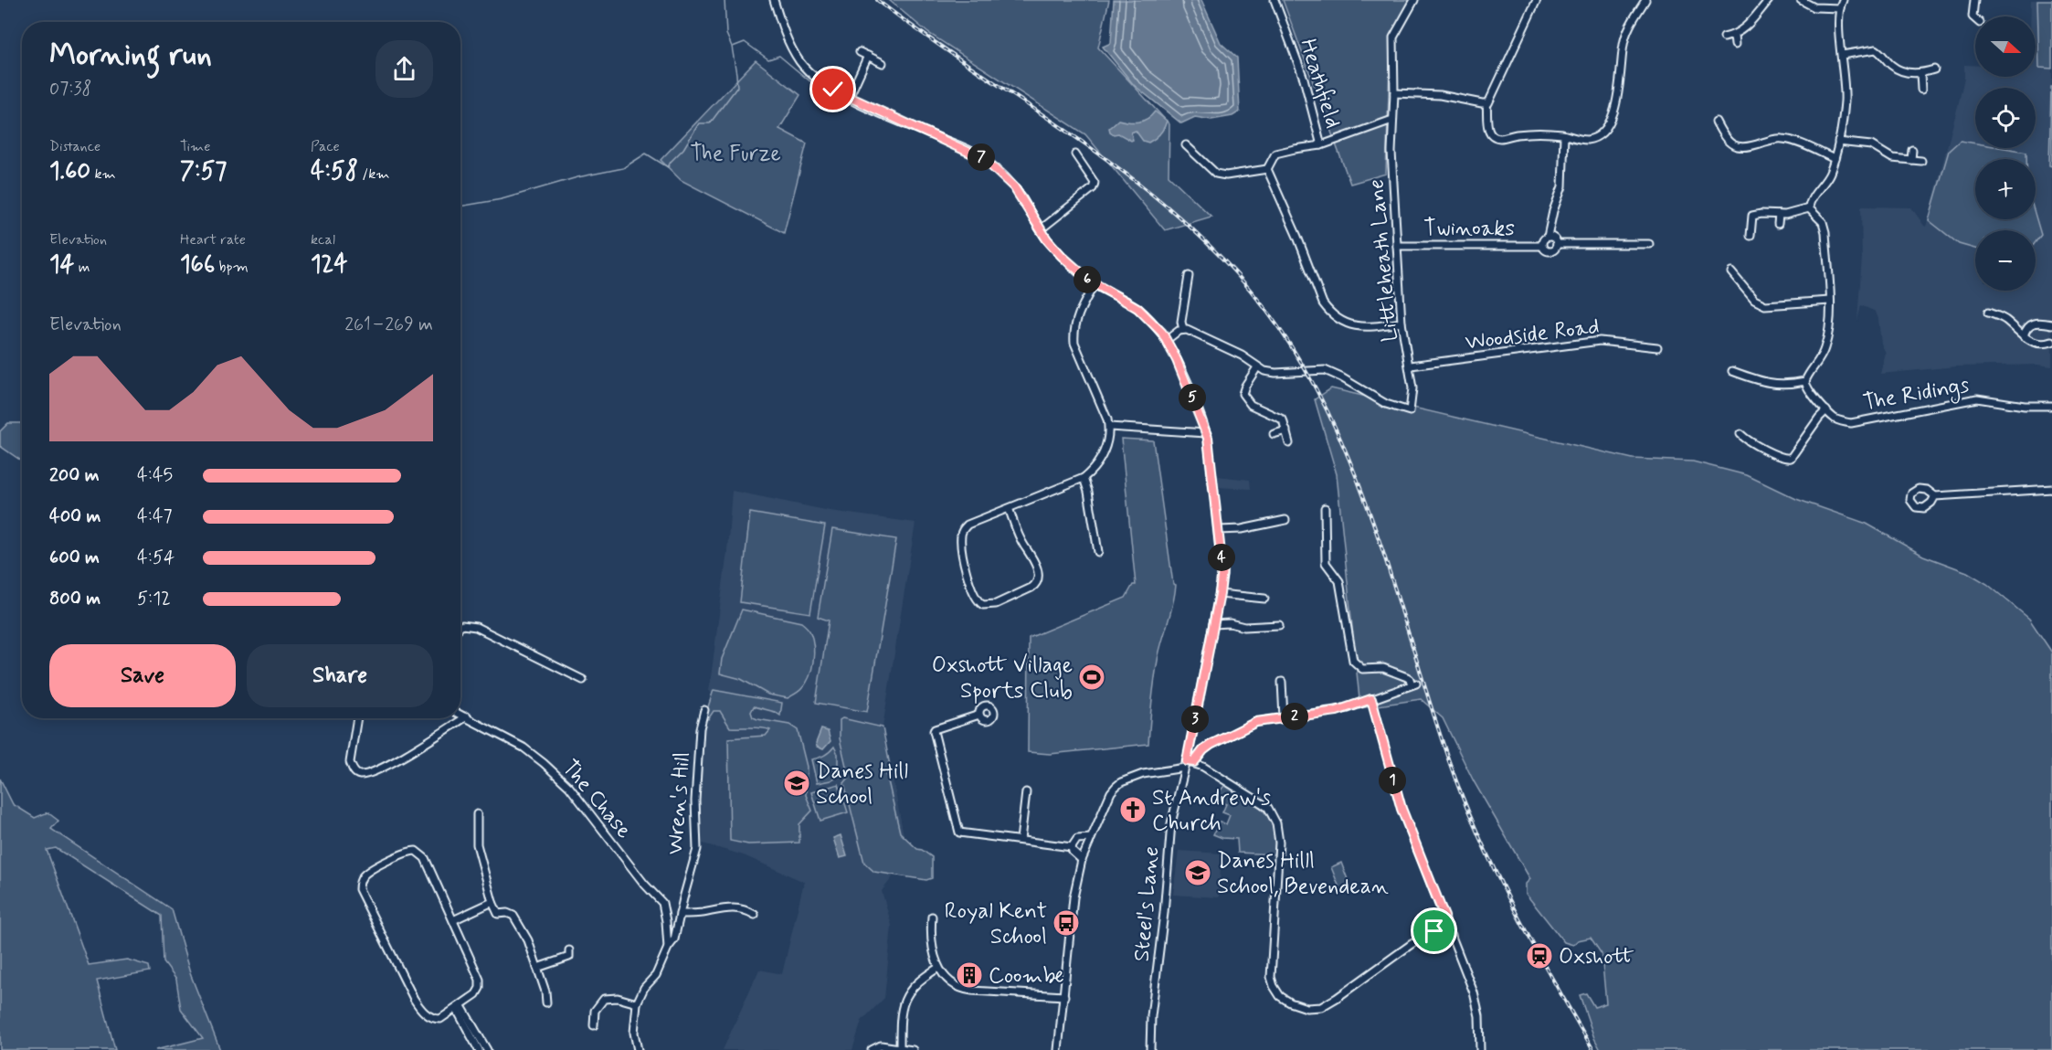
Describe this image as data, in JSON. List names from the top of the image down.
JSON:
{
  "streets": {
    "street": [
      "Heathfield",
      "Twinoaks",
      "Littleheath Lane",
      "Woodside Road",
      "The Ridings",
      "The Chase",
      "Wren's Hill",
      "Steel's Lane"
    ]
  },
  "crossings": [
    ["Twinoaks", "Littleheath Lane"],
    ["Littleheath Lane", "Woodside Road"],
    ["The Chase", "Wren's Hill"]
  ],
  "parks": ["The Furze"],
  "places": {
    "sports": ["Oxshott Village Sports Club"],
    "school or university": ["Danes Hill School", "Danes Hilll School, Bevendean"],
    "church": ["St Andrew's Church"],
    "bus stop": ["Royal Kent School"],
    "station": ["Oxshott"],
    "building": ["Coombe"]
  },
  "north": "right",
  "page": {
    "map_buttons": ["+", "−"],
    "heading": ["Morning run", "07:38"],
    "stats": [
      ["Distance", "1.60 km"],
      ["Time", "7:57"],
      ["Pace", "4:58 /km"],
      ["Elevation", "14 m"],
      ["Heart rate", "166 bpm"],
      ["kcal", "124"]
    ],
    "pins": [
      "7",
      "6",
      "5",
      "4",
      "2",
      "3",
      "1"
    ],
    "chart": ["Elevation", "261–269 m"],
    "list": [
      {
        "name": "200 m",
        "note": "4:45"
      },
      {
        "name": "400 m",
        "note": "4:47"
      },
      {
        "name": "600 m",
        "note": "4:54"
      },
      {
        "name": "800 m",
        "note": "5:12"
      }
    ],
    "buttons": ["Save", "Share"]
  }
}
